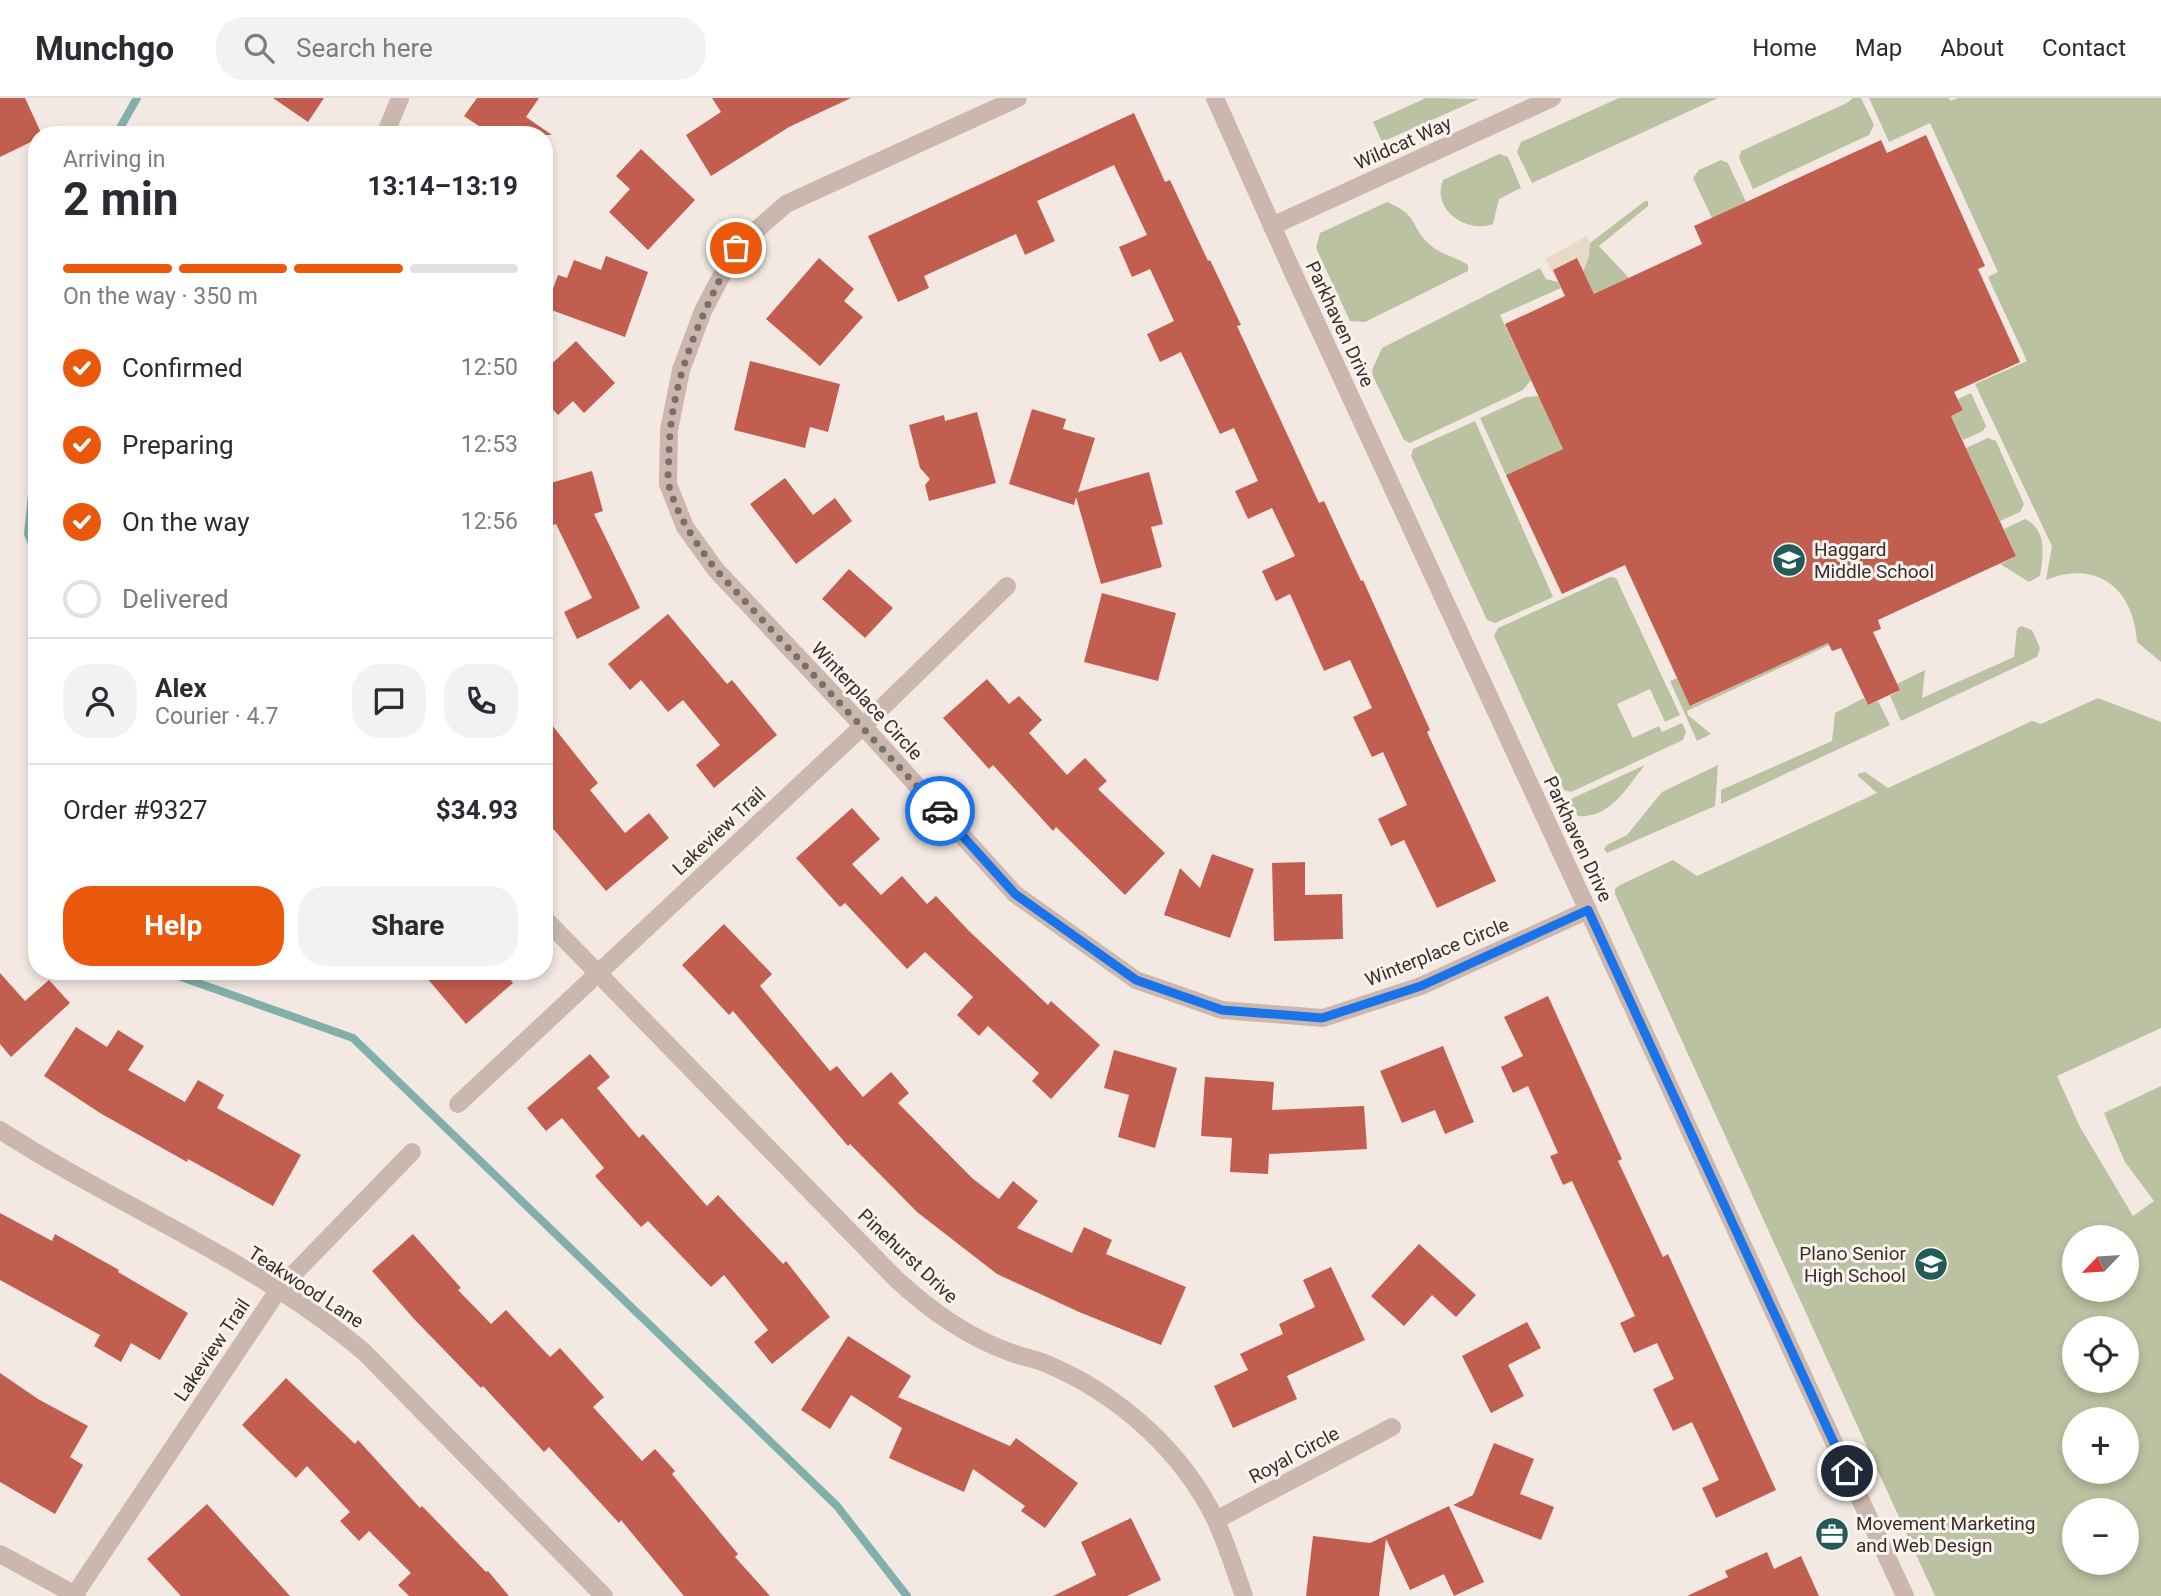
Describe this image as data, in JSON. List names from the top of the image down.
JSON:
{
  "streets": {
    "street": [
      "Wildcat Way",
      "Parkhaven Drive",
      "Winterplace Circle",
      "Lakeview Trail",
      "Pinehurst Drive",
      "Teakwood Lane",
      "Royal Circle"
    ]
  },
  "crossings": [
    ["Wildcat Way", "Parkhaven Drive"],
    ["Parkhaven Drive", "Winterplace Circle"],
    ["Winterplace Circle", "Lakeview Trail"],
    ["Lakeview Trail", "Pinehurst Drive"],
    ["Lakeview Trail", "Teakwood Lane"],
    ["Pinehurst Drive", "Royal Circle"]
  ],
  "places": {
    "school or university": ["Haggard Middle School", "Plano Senior High School"],
    "office": ["Movement Marketing and Web Design"]
  },
  "north": "bottom left",
  "page": {
    "header": "Munchgo",
    "search": "Search here",
    "nav": [
      "Home",
      "Map",
      "About",
      "Contact"
    ],
    "heading": ["2 min", "Arriving in", "13:14–13:19"],
    "panel": [
      "Alex",
      "Courier · 4.7",
      "Order #9327",
      "$34.93"
    ],
    "bar": "On the way · 350 m",
    "list": [
      ["Confirmed", "12:50"],
      ["Preparing", "12:53"],
      ["On the way", "12:56"],
      "Delivered"
    ],
    "buttons": ["Help", "Share"],
    "map_buttons": ["+", "−"]
  }
}
